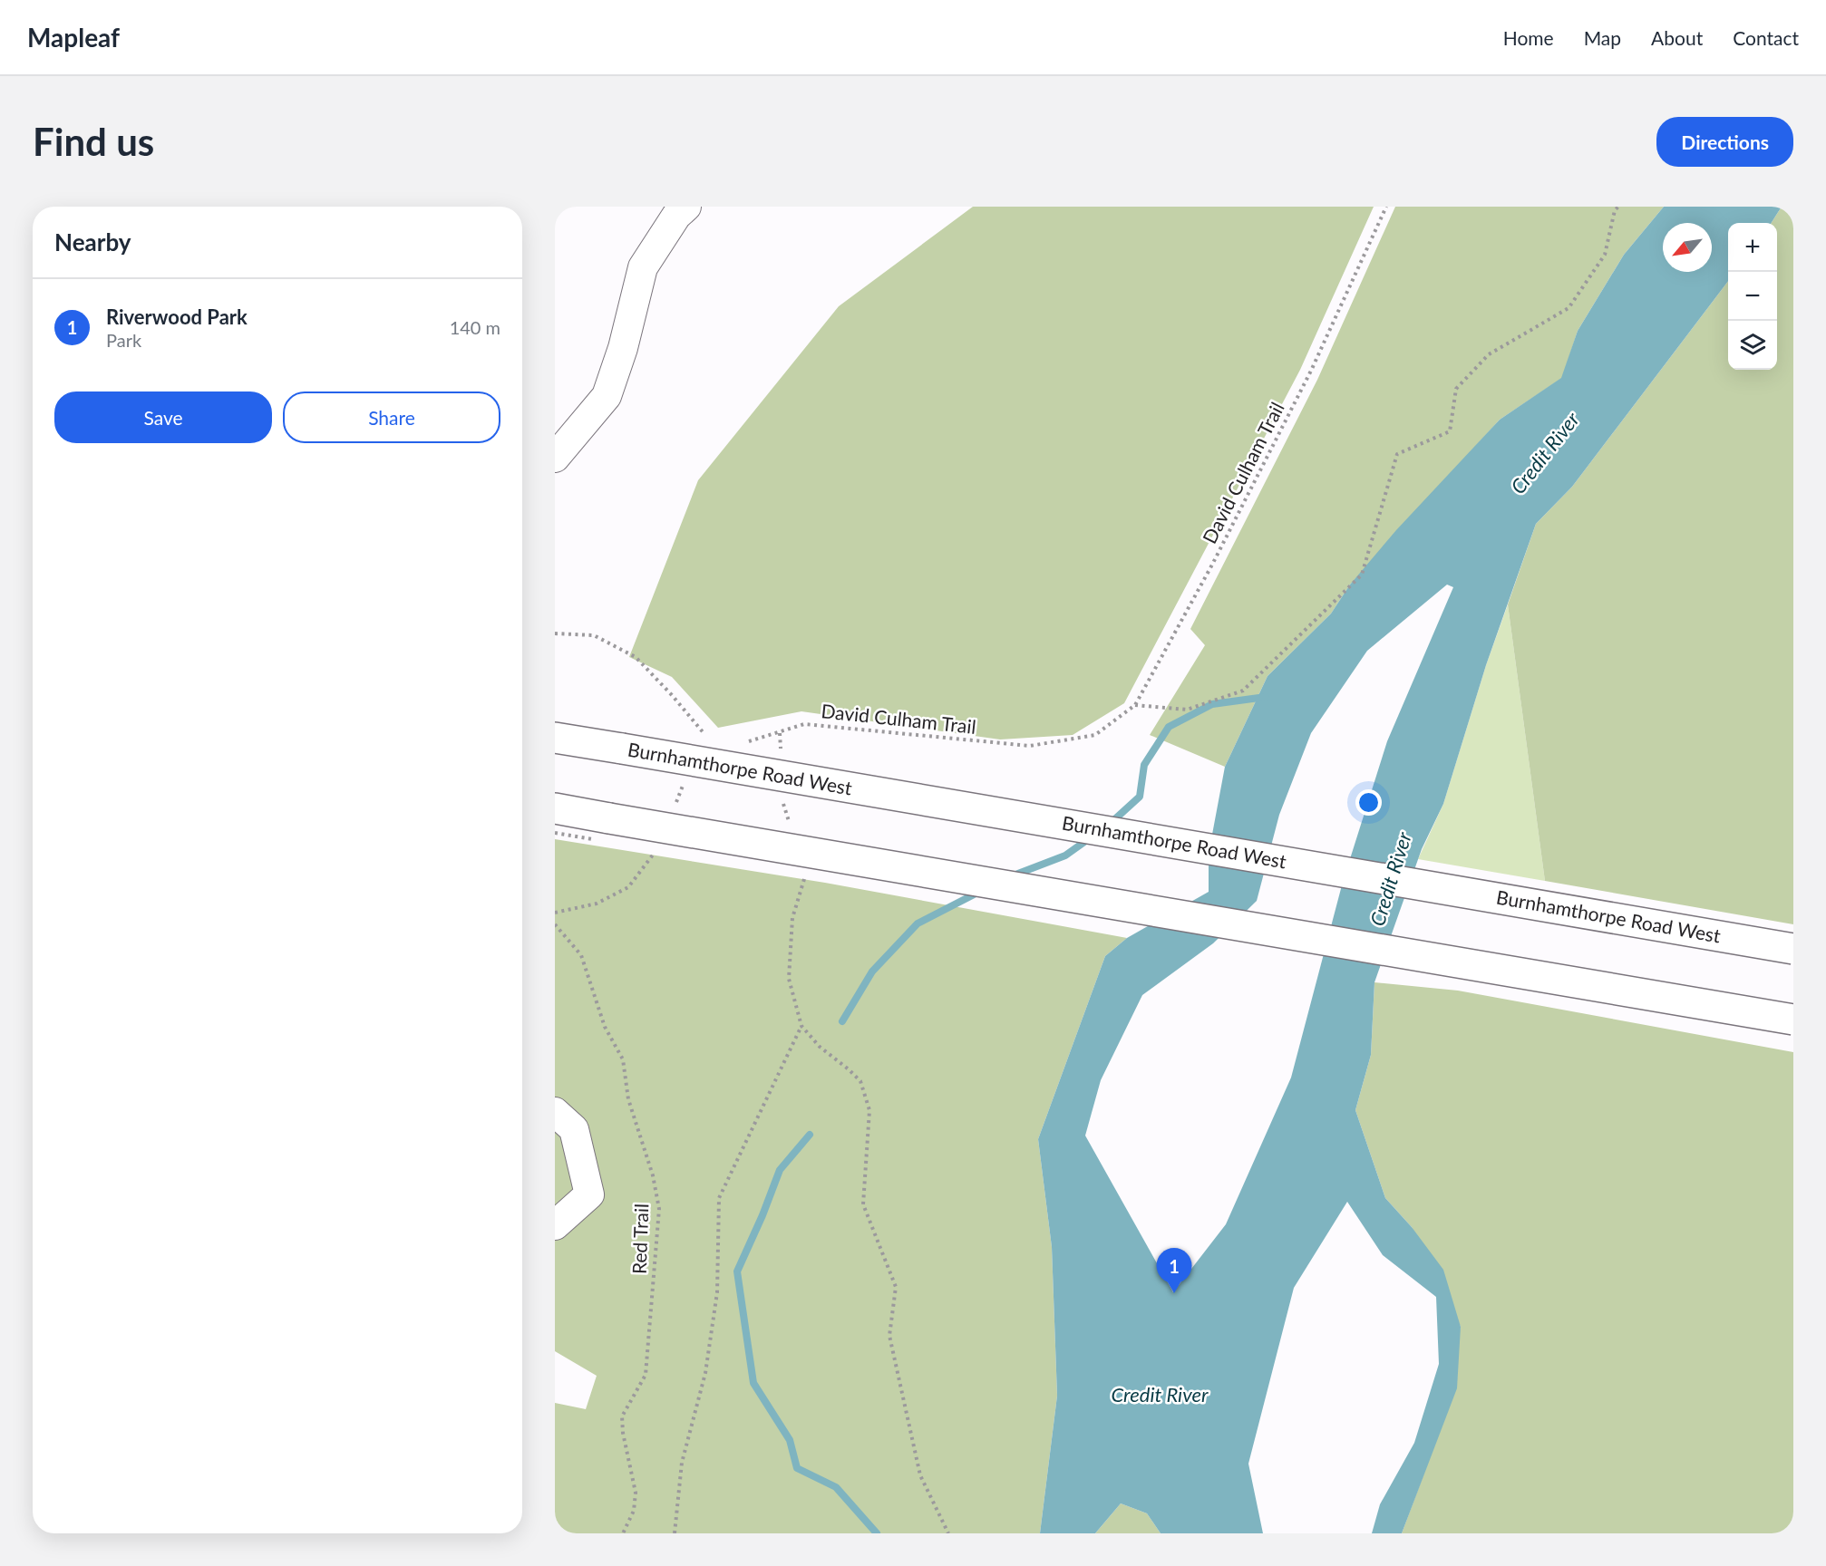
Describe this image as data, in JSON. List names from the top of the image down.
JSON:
{
  "streets": {
    "main road": ["Burnhamthorpe Road West"],
    "path": ["David Culham Trail", "Red Trail"]
  },
  "water": ["Credit River"],
  "north": "bottom left",
  "page": {
    "header": "Mapleaf",
    "nav": [
      "Home",
      "Map",
      "About",
      "Contact"
    ],
    "buttons": [
      "Directions",
      ["Save", "Share"]
    ],
    "title": "Find us",
    "heading": "Nearby",
    "map_buttons": ["+", "−"],
    "list": [
      {
        "mark": "1",
        "name": "Riverwood Park",
        "note": "Park",
        "value": "140 m"
      }
    ],
    "pins": "1"
  }
}
